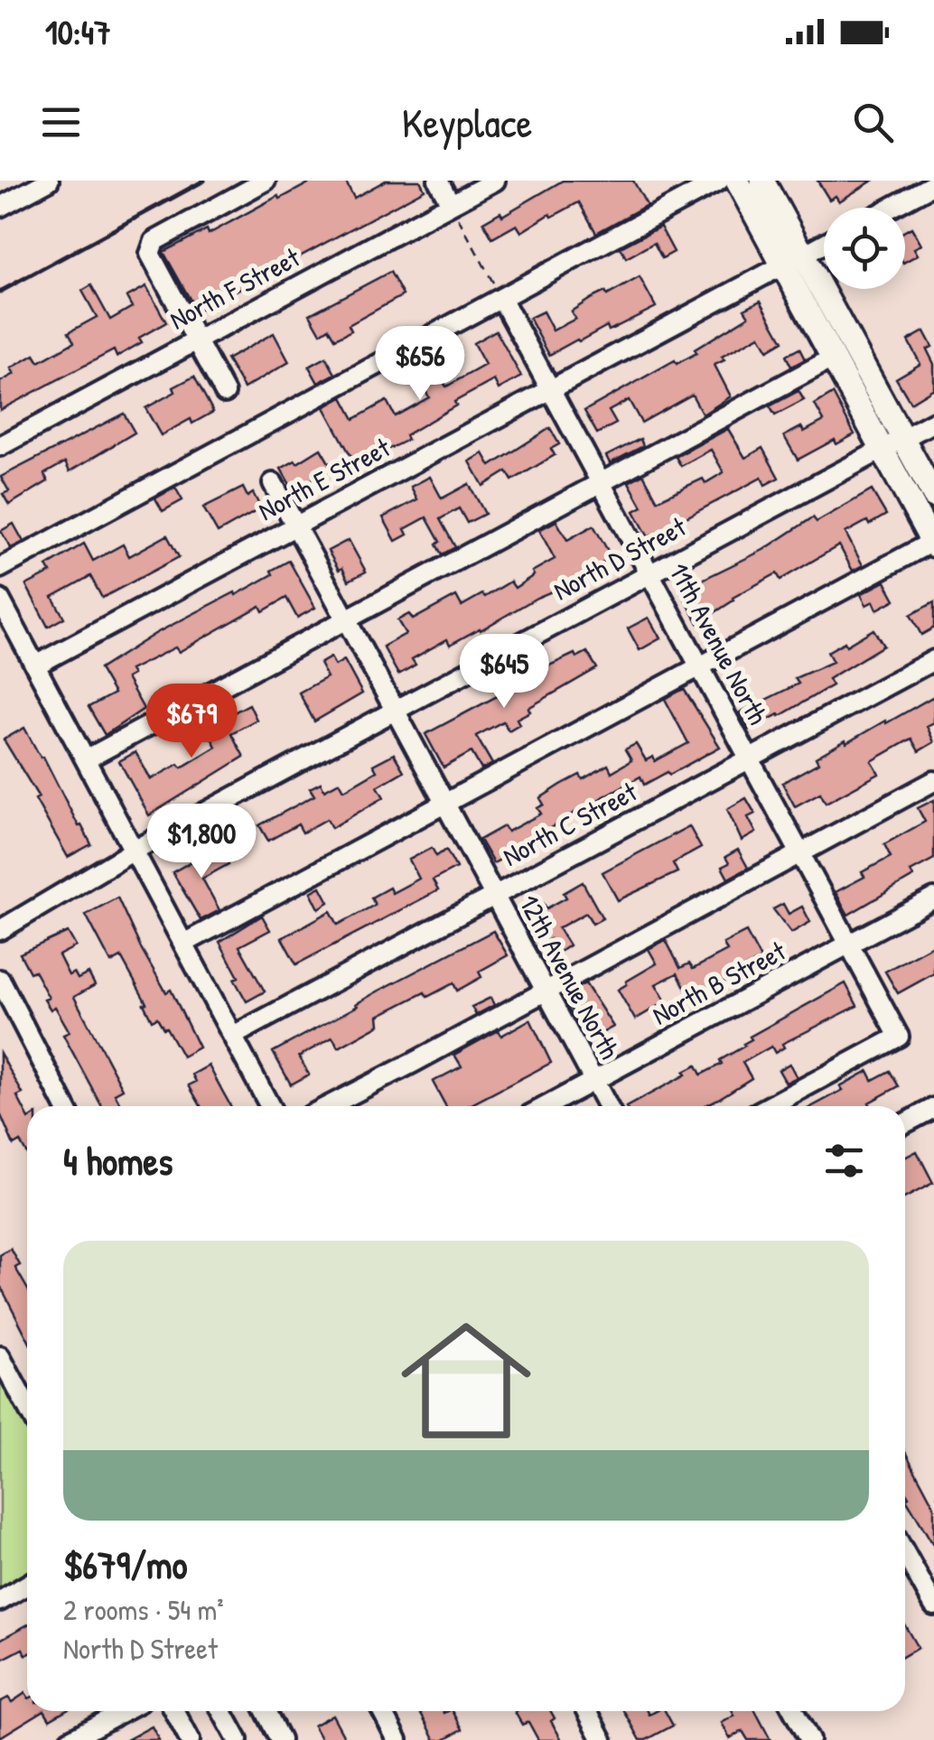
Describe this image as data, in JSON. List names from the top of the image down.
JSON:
{
  "streets": {
    "street": [
      "North F Street",
      "North E Street",
      "North D Street",
      "11th Avenue North",
      "North C Street",
      "12th Avenue North",
      "North B Street"
    ]
  },
  "crossings": [
    ["North E Street", "11th Avenue North"],
    ["North E Street", "12th Avenue North"],
    ["North D Street", "11th Avenue North"],
    ["North D Street", "12th Avenue North"],
    ["11th Avenue North", "North C Street"],
    ["11th Avenue North", "North B Street"],
    ["North C Street", "12th Avenue North"],
    ["12th Avenue North", "North B Street"]
  ],
  "page": {
    "status": "10:47",
    "header": "Keyplace",
    "price": [
      "$656",
      "$645",
      "$679",
      "$1,800"
    ],
    "heading": "4 homes",
    "list": [
      {
        "name": "$679/mo",
        "note": "2 rooms · 54 m² · North D Street"
      }
    ]
  }
}
